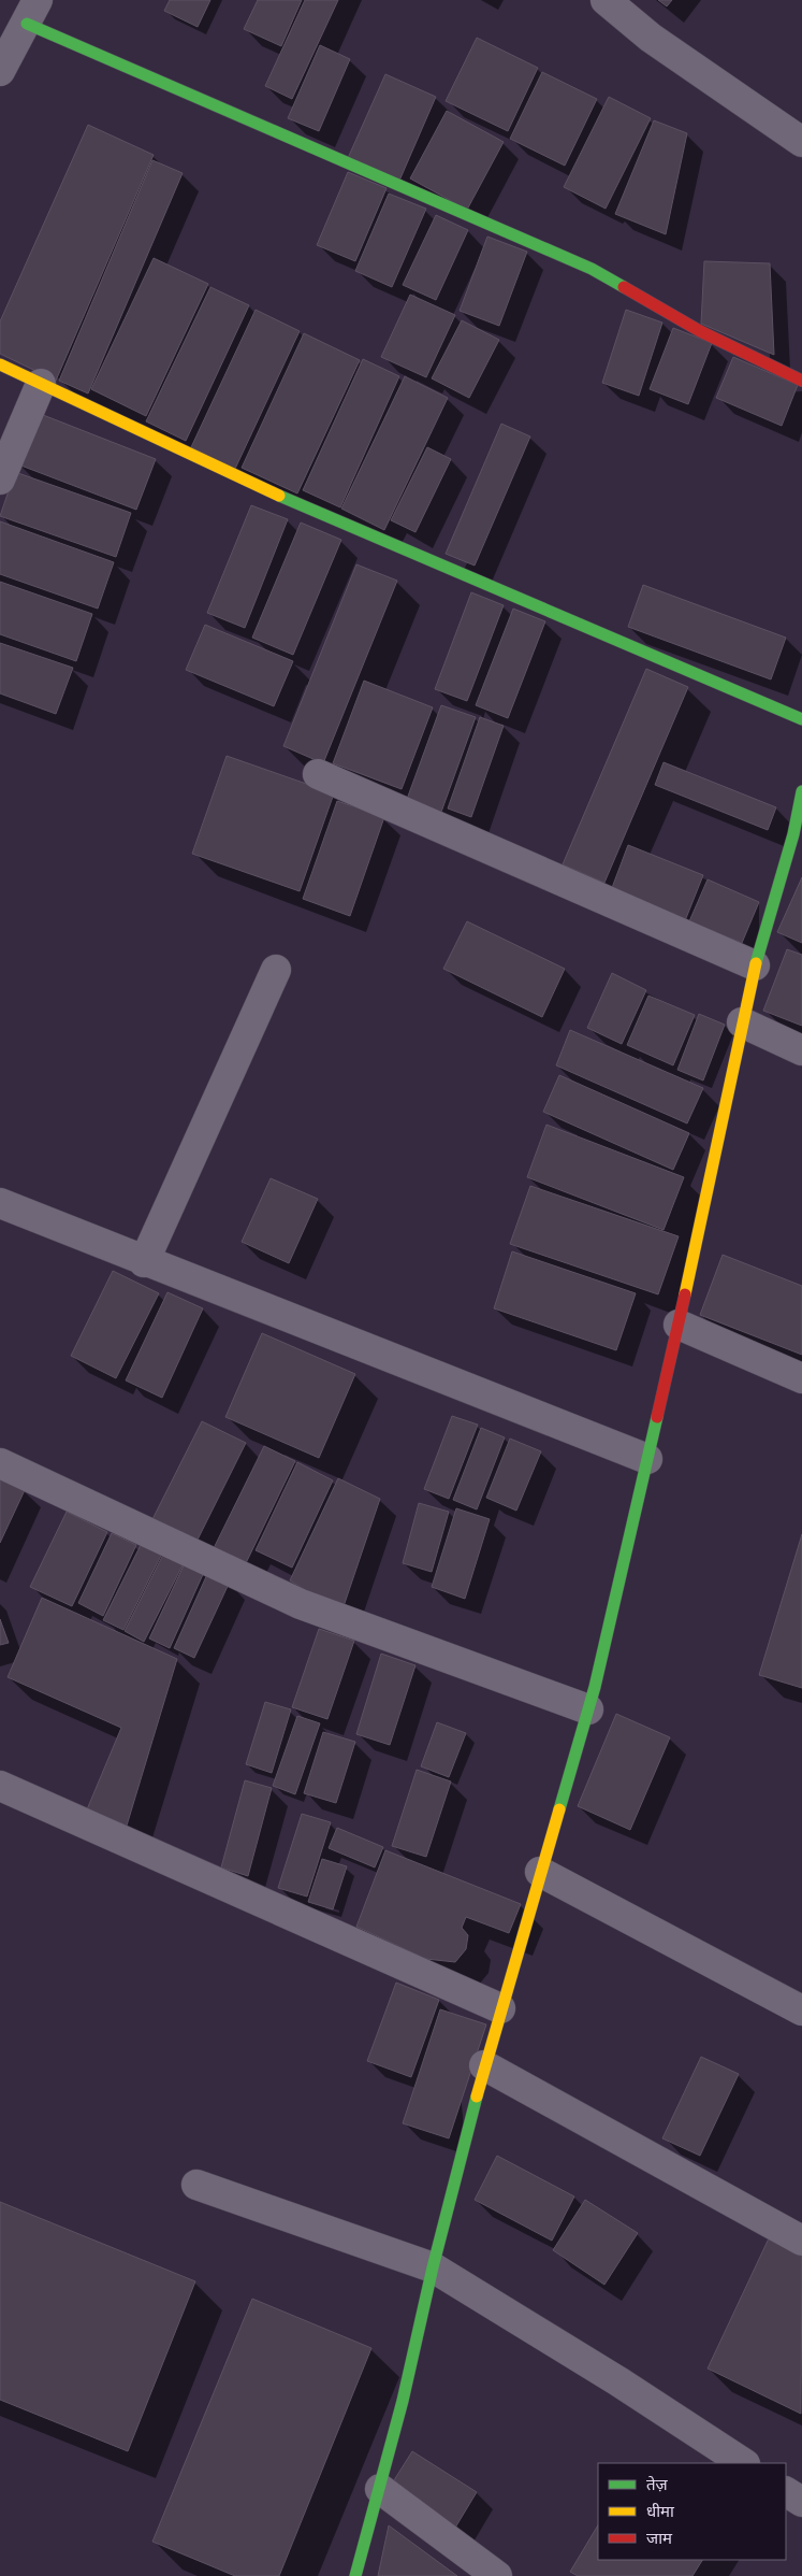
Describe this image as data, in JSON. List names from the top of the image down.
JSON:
{
  "legend": ["तेज़", "धीमा", "जाम"]
}
